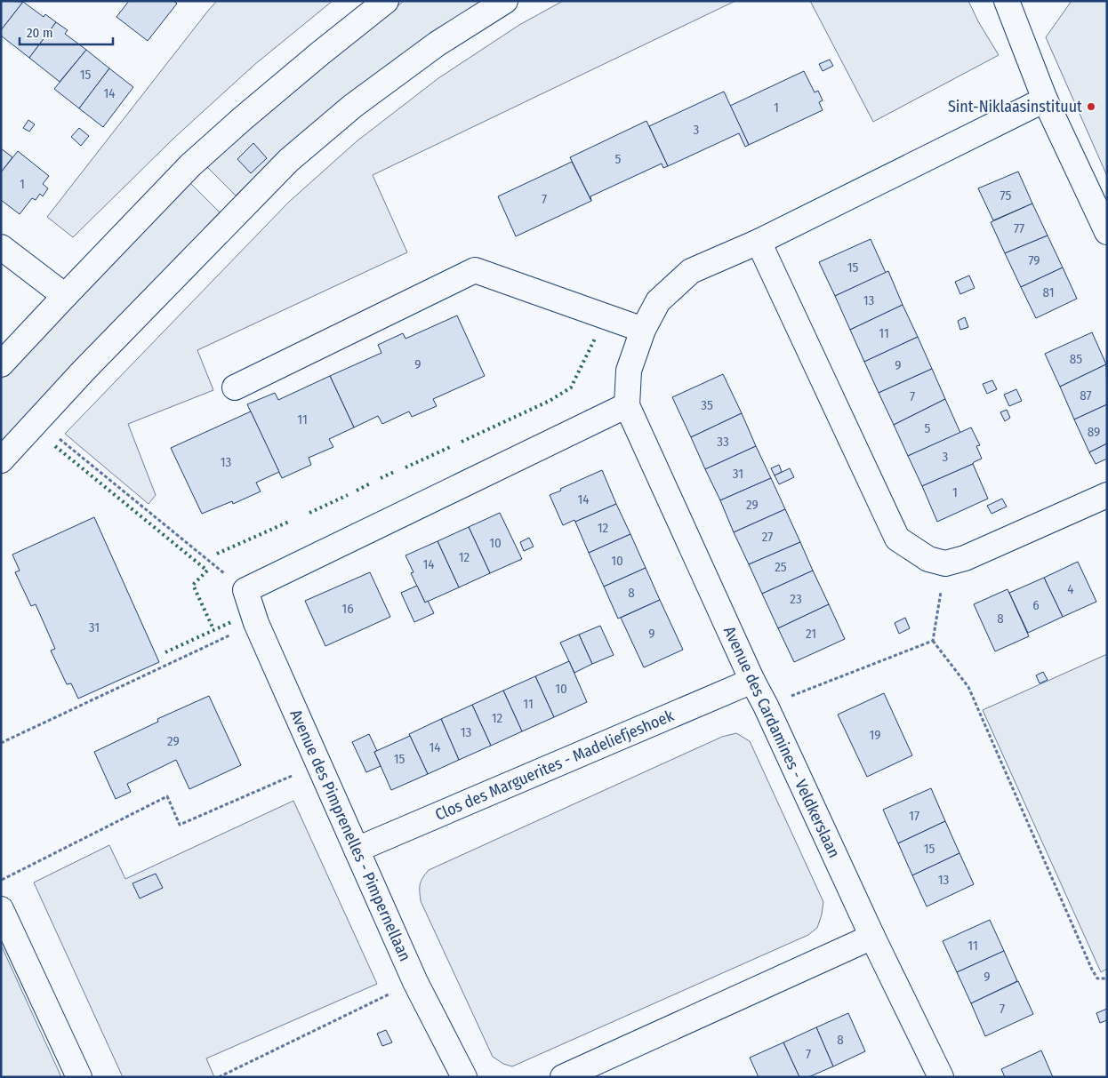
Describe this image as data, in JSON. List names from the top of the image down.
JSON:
{
  "streets": {
    "street": ["Avenue des Cardamines - Veldkerslaan", "Clos des Marguerites - Madeliefjeshoek", "Avenue des Pimprenelles - Pimpernellaan"]
  },
  "crossings": [
    ["Avenue des Cardamines - Veldkerslaan", "Clos des Marguerites - Madeliefjeshoek"],
    ["Clos des Marguerites - Madeliefjeshoek", "Avenue des Pimprenelles - Pimpernellaan"]
  ],
  "places": ["Sint-Niklaasinstituut"],
  "house_numbers": [
    "15",
    "14",
    "1",
    "3",
    "5",
    "1",
    "75",
    "7",
    "77",
    "79",
    "15",
    "81",
    "13",
    "11",
    "85",
    "9",
    "9",
    "87",
    "7",
    "35",
    "11",
    "5",
    "89",
    "33",
    "3",
    "13",
    "31",
    "1",
    "14",
    "29",
    "12",
    "27",
    "10",
    "12",
    "10",
    "14",
    "25",
    "4",
    "8",
    "23",
    "6",
    "16",
    "8",
    "31",
    "9",
    "21",
    "10",
    "11",
    "12",
    "13",
    "19",
    "29",
    "14",
    "15",
    "17",
    "15",
    "13",
    "11",
    "9",
    "7",
    "8",
    "7"
  ],
  "scale_bar": "20 m"
}
